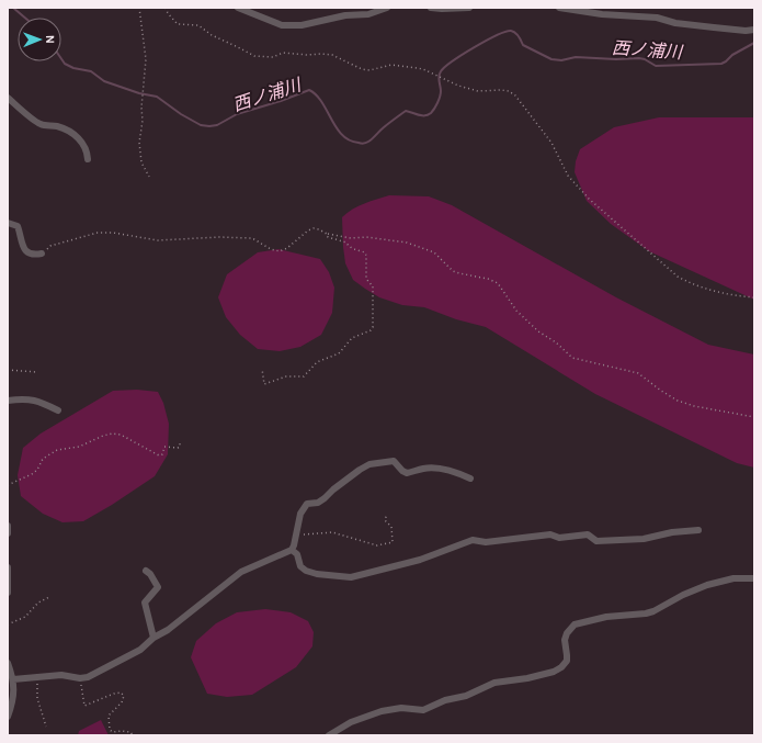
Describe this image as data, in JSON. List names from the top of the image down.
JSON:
{
  "water": ["西ノ浦川"],
  "north": "right"
}
